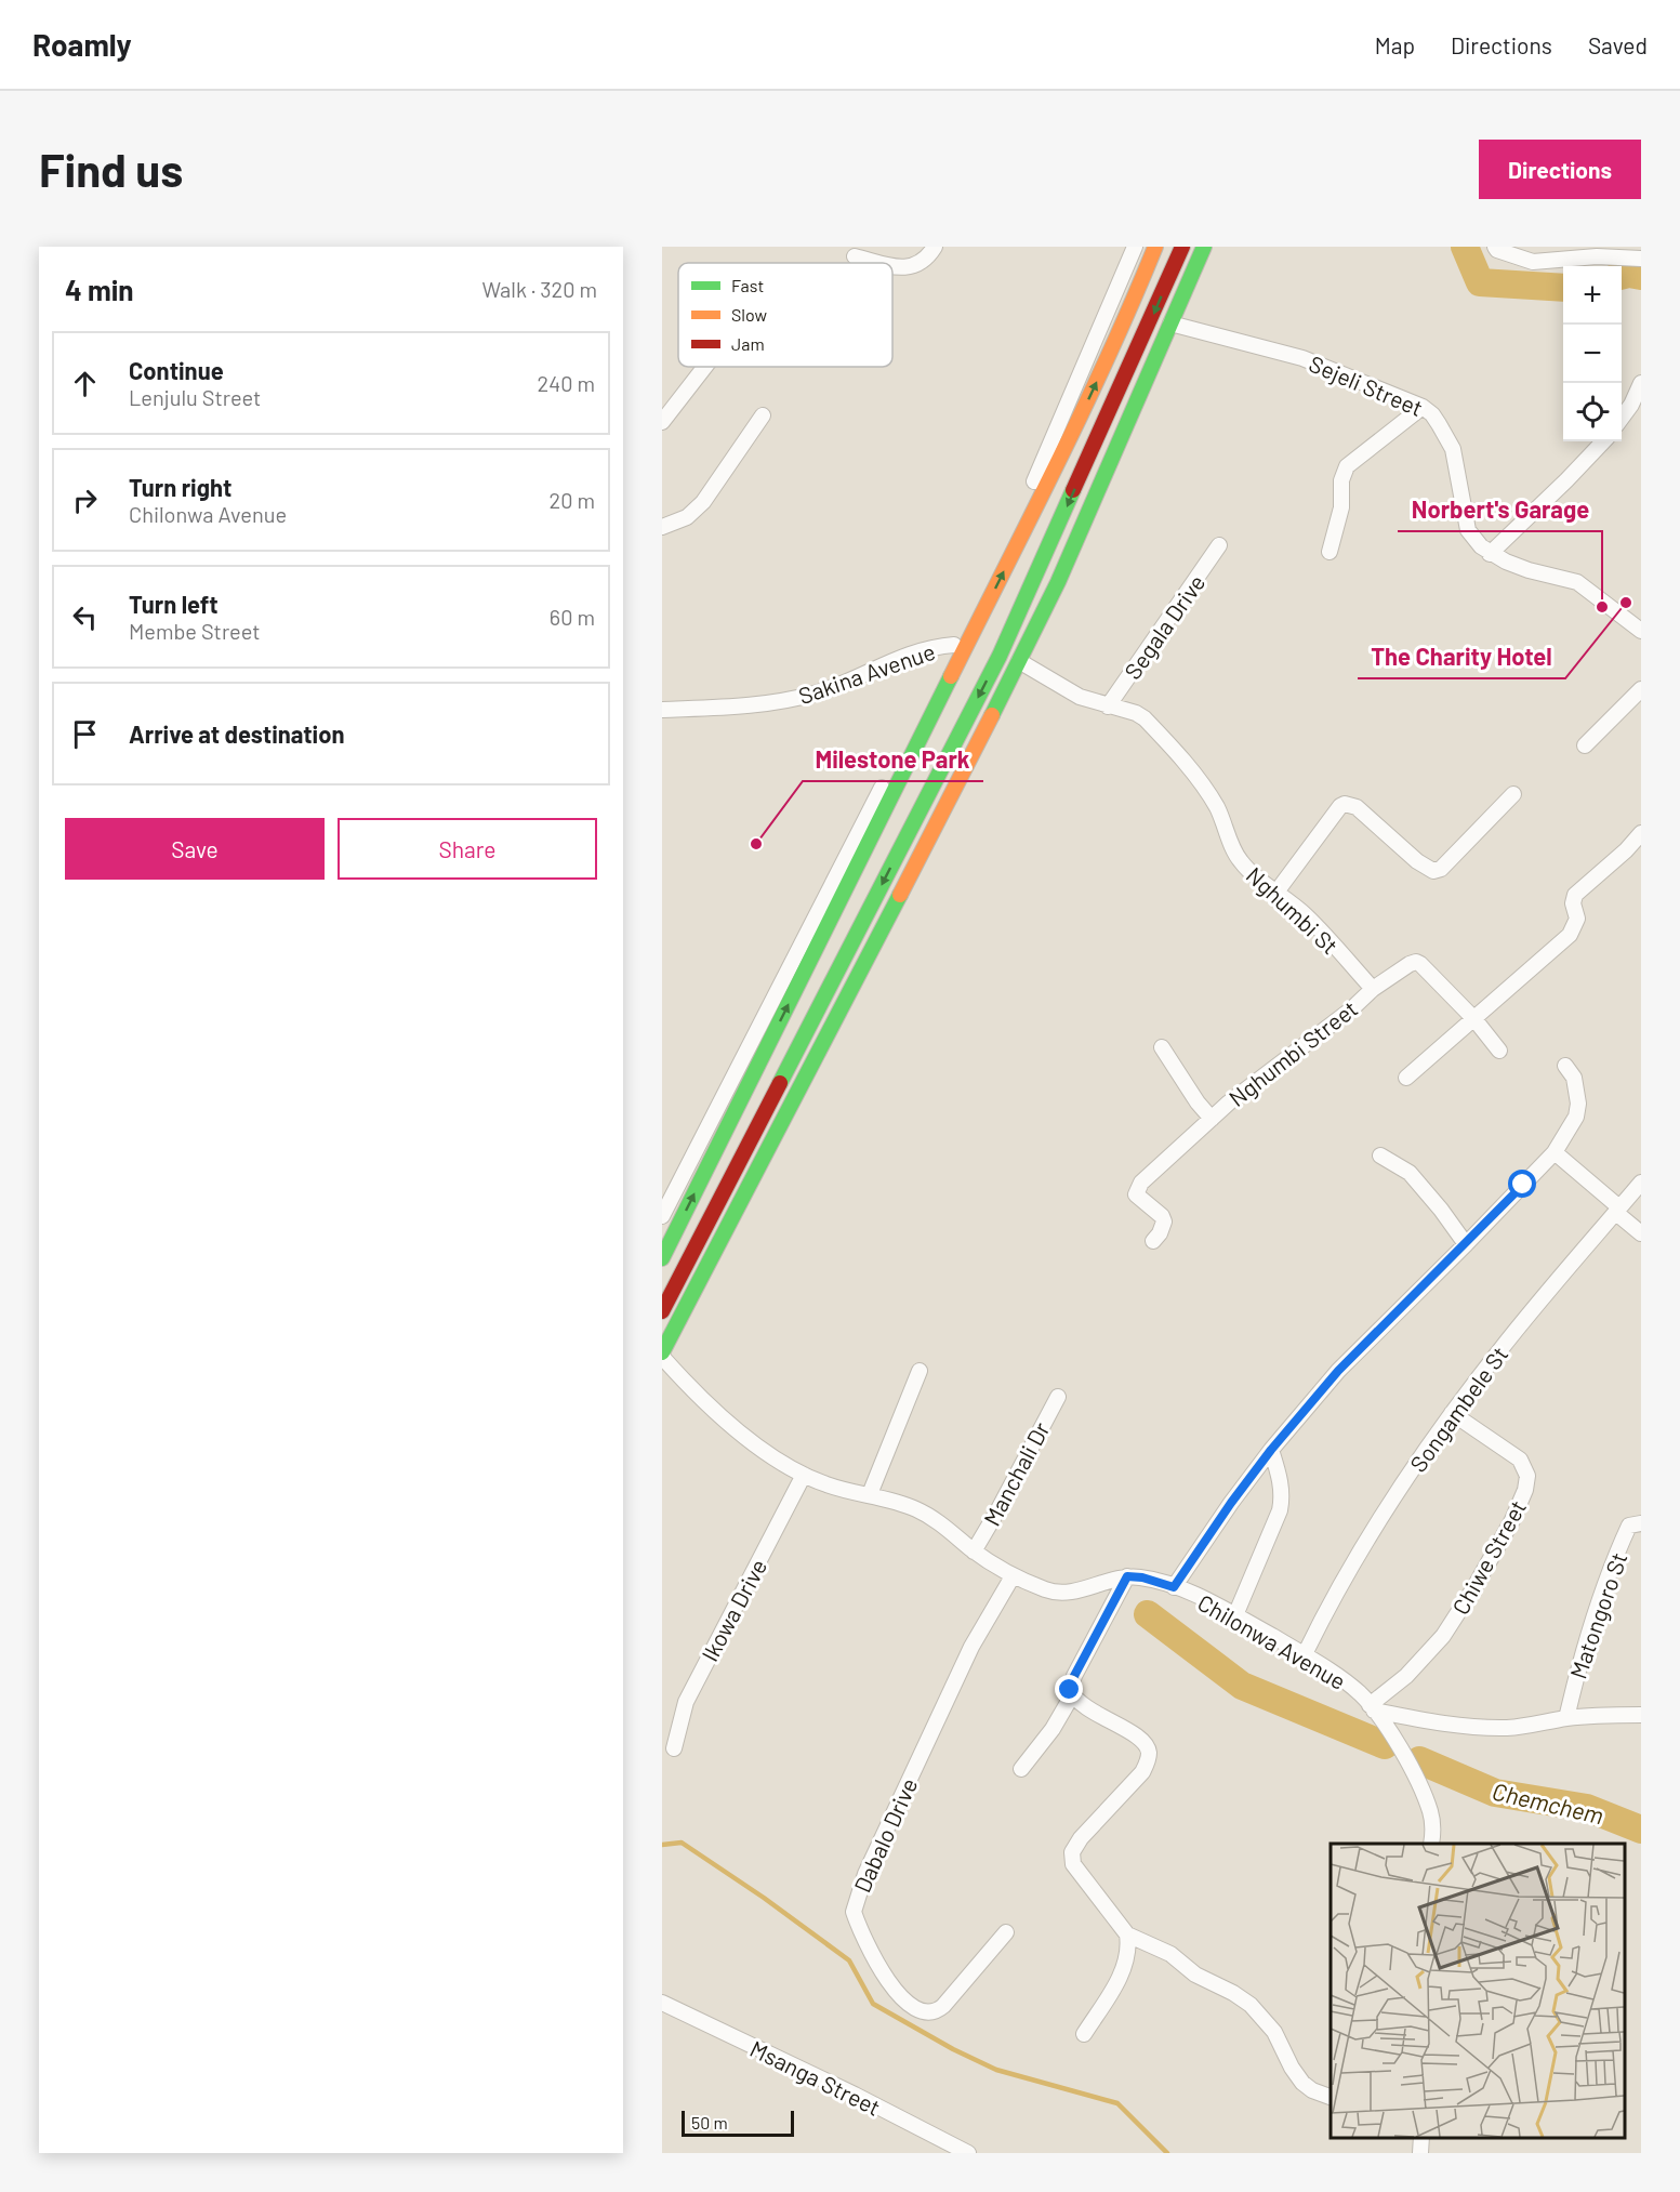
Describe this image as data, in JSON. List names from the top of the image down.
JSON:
{
  "streets": {
    "street": [
      "Sejeli Street",
      "Segala Drive",
      "Sakina Avenue",
      "Nghumbi St",
      "Nghumbi Street",
      "Songambele St",
      "Manchali Dr",
      "Chiwe Street",
      "Ikowa Drive",
      "Matongoro St",
      "Chilonwa Avenue",
      "Dabalo Drive",
      "Msanga Street"
    ]
  },
  "crossings": [
    ["Segala Drive", "Nghumbi St"],
    ["Nghumbi St", "Nghumbi Street"],
    ["Songambele St", "Chiwe Street"],
    ["Songambele St", "Chilonwa Avenue"],
    ["Manchali Dr", "Chilonwa Avenue"],
    ["Chiwe Street", "Chilonwa Avenue"],
    ["Ikowa Drive", "Chilonwa Avenue"],
    ["Chilonwa Avenue", "Dabalo Drive"]
  ],
  "water": ["Chemchem"],
  "places": ["The Charity Hotel", "Norbert's Garage", "Milestone Park"],
  "legend": ["Fast", "Slow", "Jam"],
  "scale_bar": "50 m",
  "page": {
    "header": "Roamly",
    "nav": ["Map", "Directions", "Saved"],
    "buttons": [
      "Directions",
      ["Save", "Share"]
    ],
    "title": "Find us",
    "heading": ["4 min", "Walk · 320 m"],
    "map_buttons": ["+", "−"],
    "list": [
      ["Continue", "Lenjulu Street", "240 m"],
      ["Turn right", "Chilonwa Avenue", "20 m"],
      ["Turn left", "Membe Street", "60 m"],
      "Arrive at destination"
    ],
    "scale": "50 m"
  }
}
